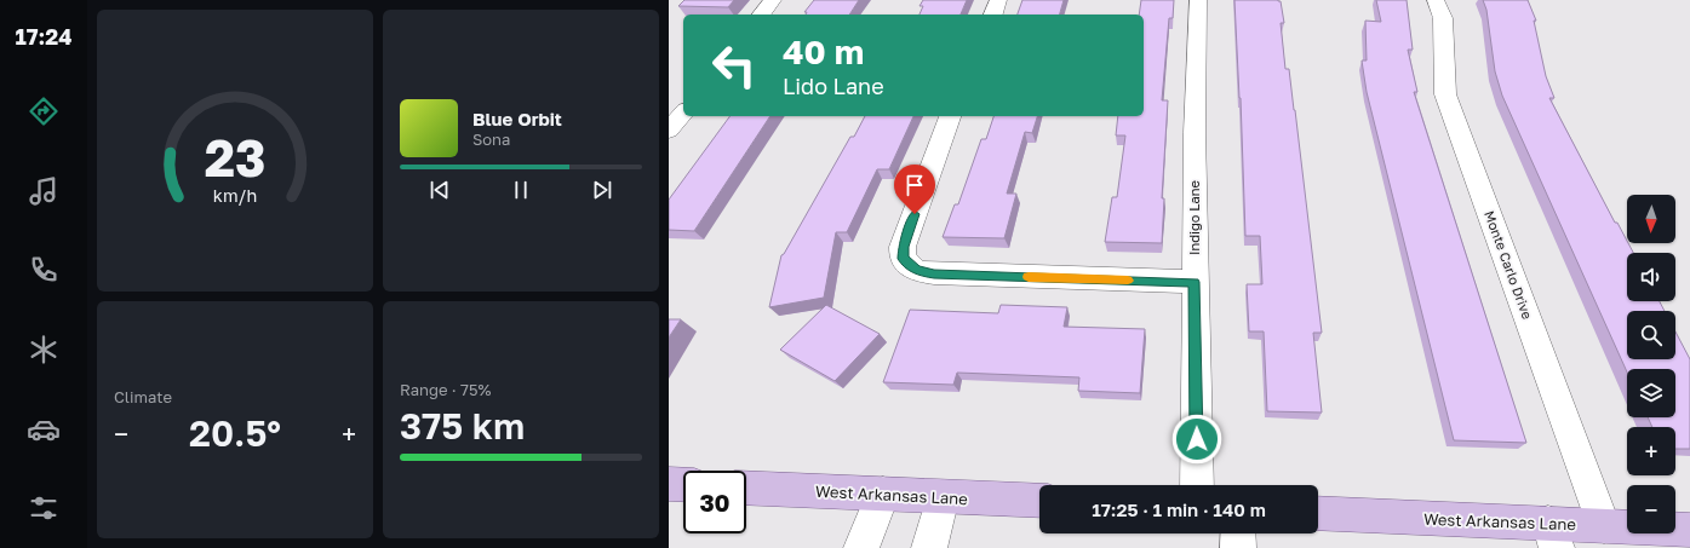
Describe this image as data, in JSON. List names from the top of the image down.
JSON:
{
  "streets": {
    "main road": ["West Arkansas Lane"],
    "street": ["Indigo Lane", "Monte Carlo Drive"]
  },
  "crossings": [
    ["Monte Carlo Drive", "West Arkansas Lane"]
  ],
  "north": "bottom",
  "page": {
    "tabs": "17:24",
    "turn": ["40 m", "Lido Lane"],
    "song": ["Blue Orbit", "Sona"],
    "map_buttons": ["+", "−"],
    "tile": [
      "Climate",
      ["Range · 75%", "375 km"]
    ],
    "heat": ["−", "20.5°", "+"],
    "limit": "30",
    "trip": "17:25 · 1 min · 140 m",
    "gauge": ["23", "km/h"]
  }
}
